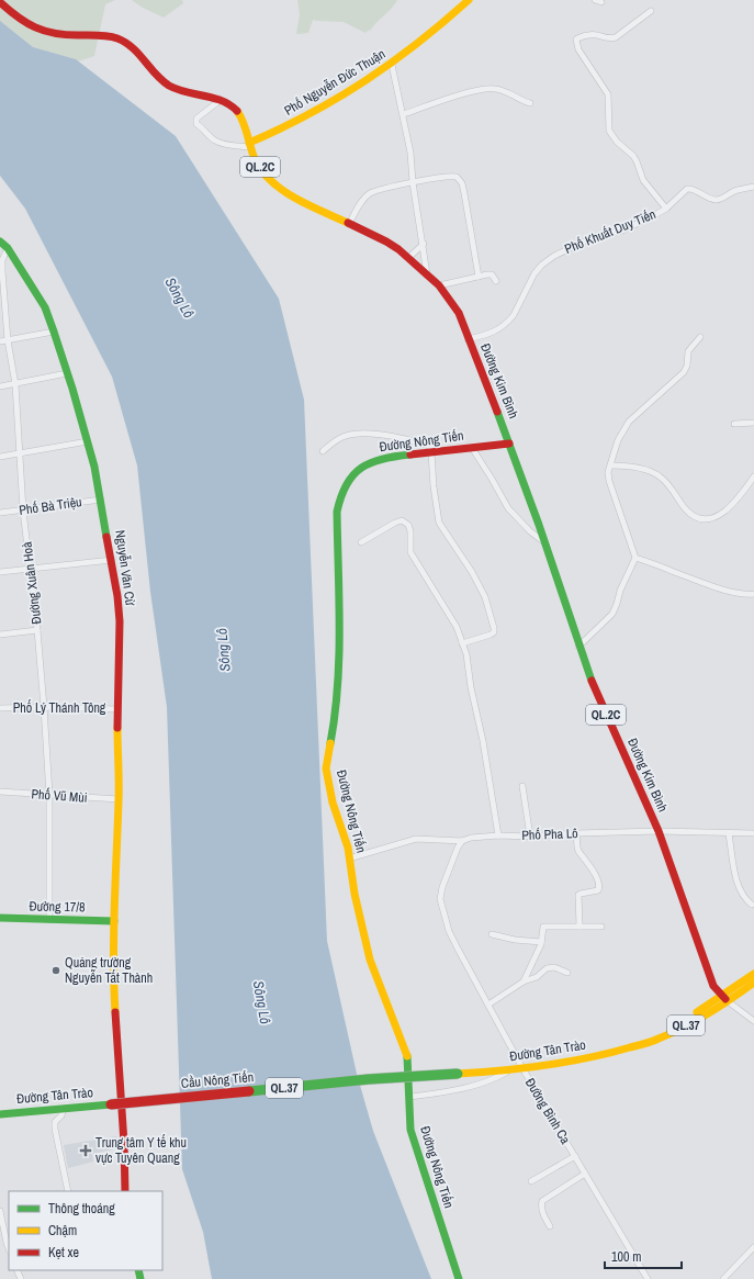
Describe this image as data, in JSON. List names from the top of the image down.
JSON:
{
  "streets": {
    "main road": [
      "Phố Nguyễn Đức Thuận",
      "QL.2C",
      "Đường Kim Bình",
      "Đường Nông Tiến",
      "Nguyễn Văn Cừ",
      "Đường 17/8",
      "QL.37",
      "Đường Tân Trào",
      "Cầu Nông Tiến"
    ],
    "street": [
      "Phố Khuất Duy Tiến",
      "Phố Bà Triệu",
      "Đường Xuân Hoà",
      "Phố Lý Thánh Tông",
      "Phố Vũ Mùi",
      "Phố Pha Lô",
      "Đường Bình Ca"
    ]
  },
  "crossings": [
    ["Phố Nguyễn Đức Thuận", "Đường Kim Bình"],
    ["Phố Khuất Duy Tiến", "Đường Kim Bình"],
    ["Đường Kim Bình", "Đường Nông Tiến"],
    ["Đường Kim Bình", "Phố Pha Lô"],
    ["Đường Kim Bình", "Đường Tân Trào"],
    ["Đường Nông Tiến", "Phố Pha Lô"],
    ["Phố Bà Triệu", "Nguyễn Văn Cừ"],
    ["Phố Bà Triệu", "Đường Xuân Hoà"],
    ["Nguyễn Văn Cừ", "Đường Xuân Hoà"],
    ["Nguyễn Văn Cừ", "Phố Lý Thánh Tông"],
    ["Nguyễn Văn Cừ", "Phố Vũ Mùi"],
    ["Nguyễn Văn Cừ", "Đường 17/8"],
    ["Đường Xuân Hoà", "Phố Lý Thánh Tông"],
    ["Đường Xuân Hoà", "Phố Vũ Mùi"],
    ["Đường Xuân Hoà", "Đường 17/8"],
    ["Phố Pha Lô", "Đường Bình Ca"],
    ["Đường Tân Trào", "Cầu Nông Tiến"],
    ["Đường Tân Trào", "Đường Bình Ca"]
  ],
  "water": ["Sông Lô"],
  "places": {
    "other": ["Quảng trường Nguyễn Tất Thành"],
    "health": ["Trung tâm Y tế khu vực Tuyên Quang"]
  },
  "legend": ["Thông thoáng", "Chậm", "Kẹt xe"],
  "scale_bar": "100 m"
}
